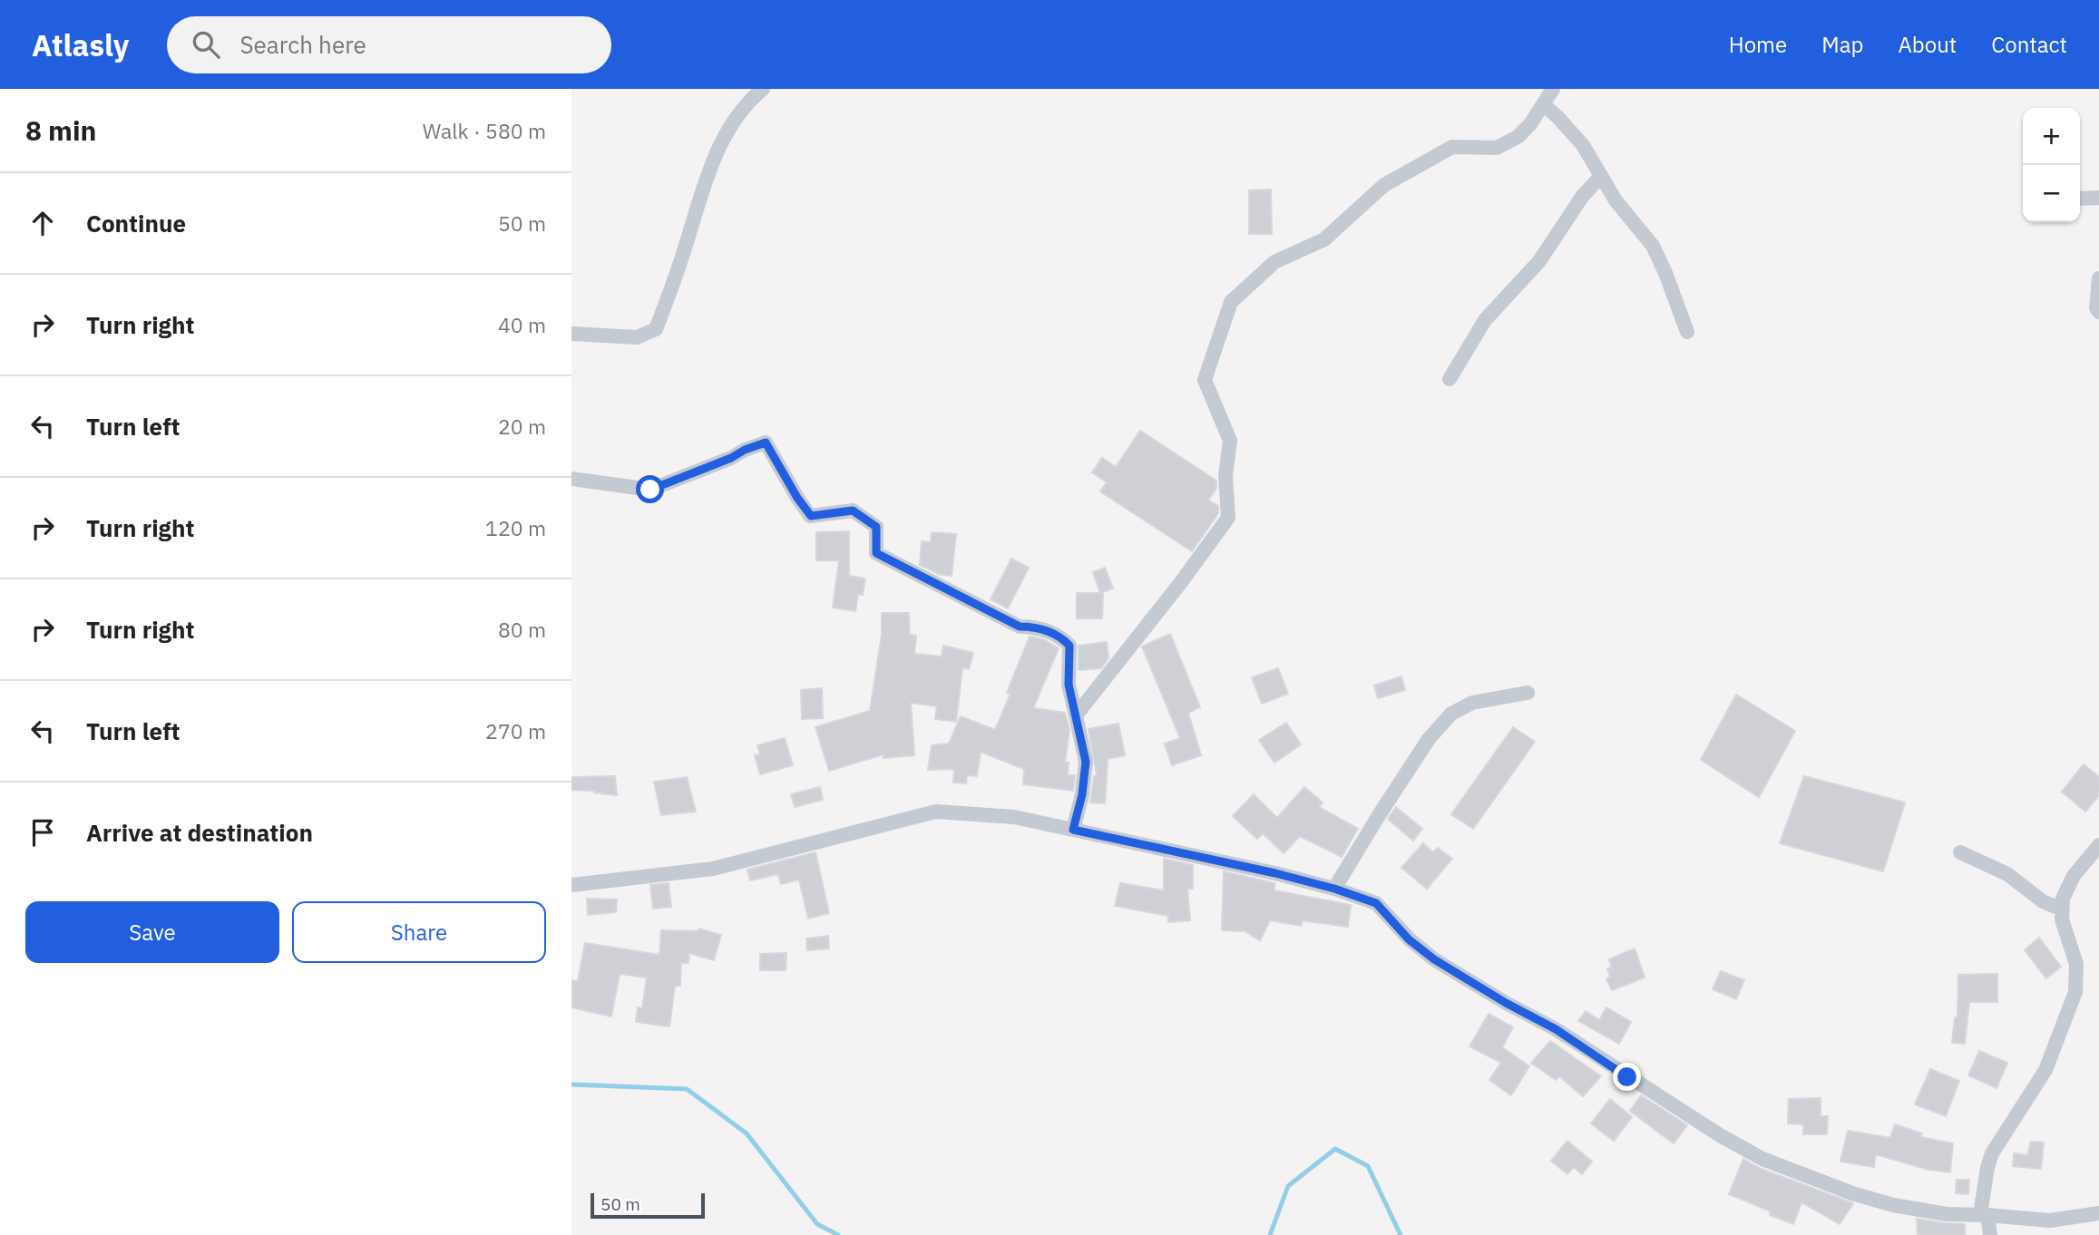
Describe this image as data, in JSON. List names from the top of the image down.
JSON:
{
  "scale_bar": "50 m",
  "page": {
    "header": "Atlasly",
    "search": "Search here",
    "nav": [
      "Home",
      "Map",
      "About",
      "Contact"
    ],
    "heading": ["8 min", "Walk · 580 m"],
    "map_buttons": ["+", "−"],
    "list": [
      ["Continue", "50 m"],
      ["Turn right", "40 m"],
      ["Turn left", "20 m"],
      ["Turn right", "120 m"],
      ["Turn right", "80 m"],
      ["Turn left", "270 m"],
      "Arrive at destination"
    ],
    "buttons": ["Save", "Share"],
    "scale": "50 m"
  }
}
